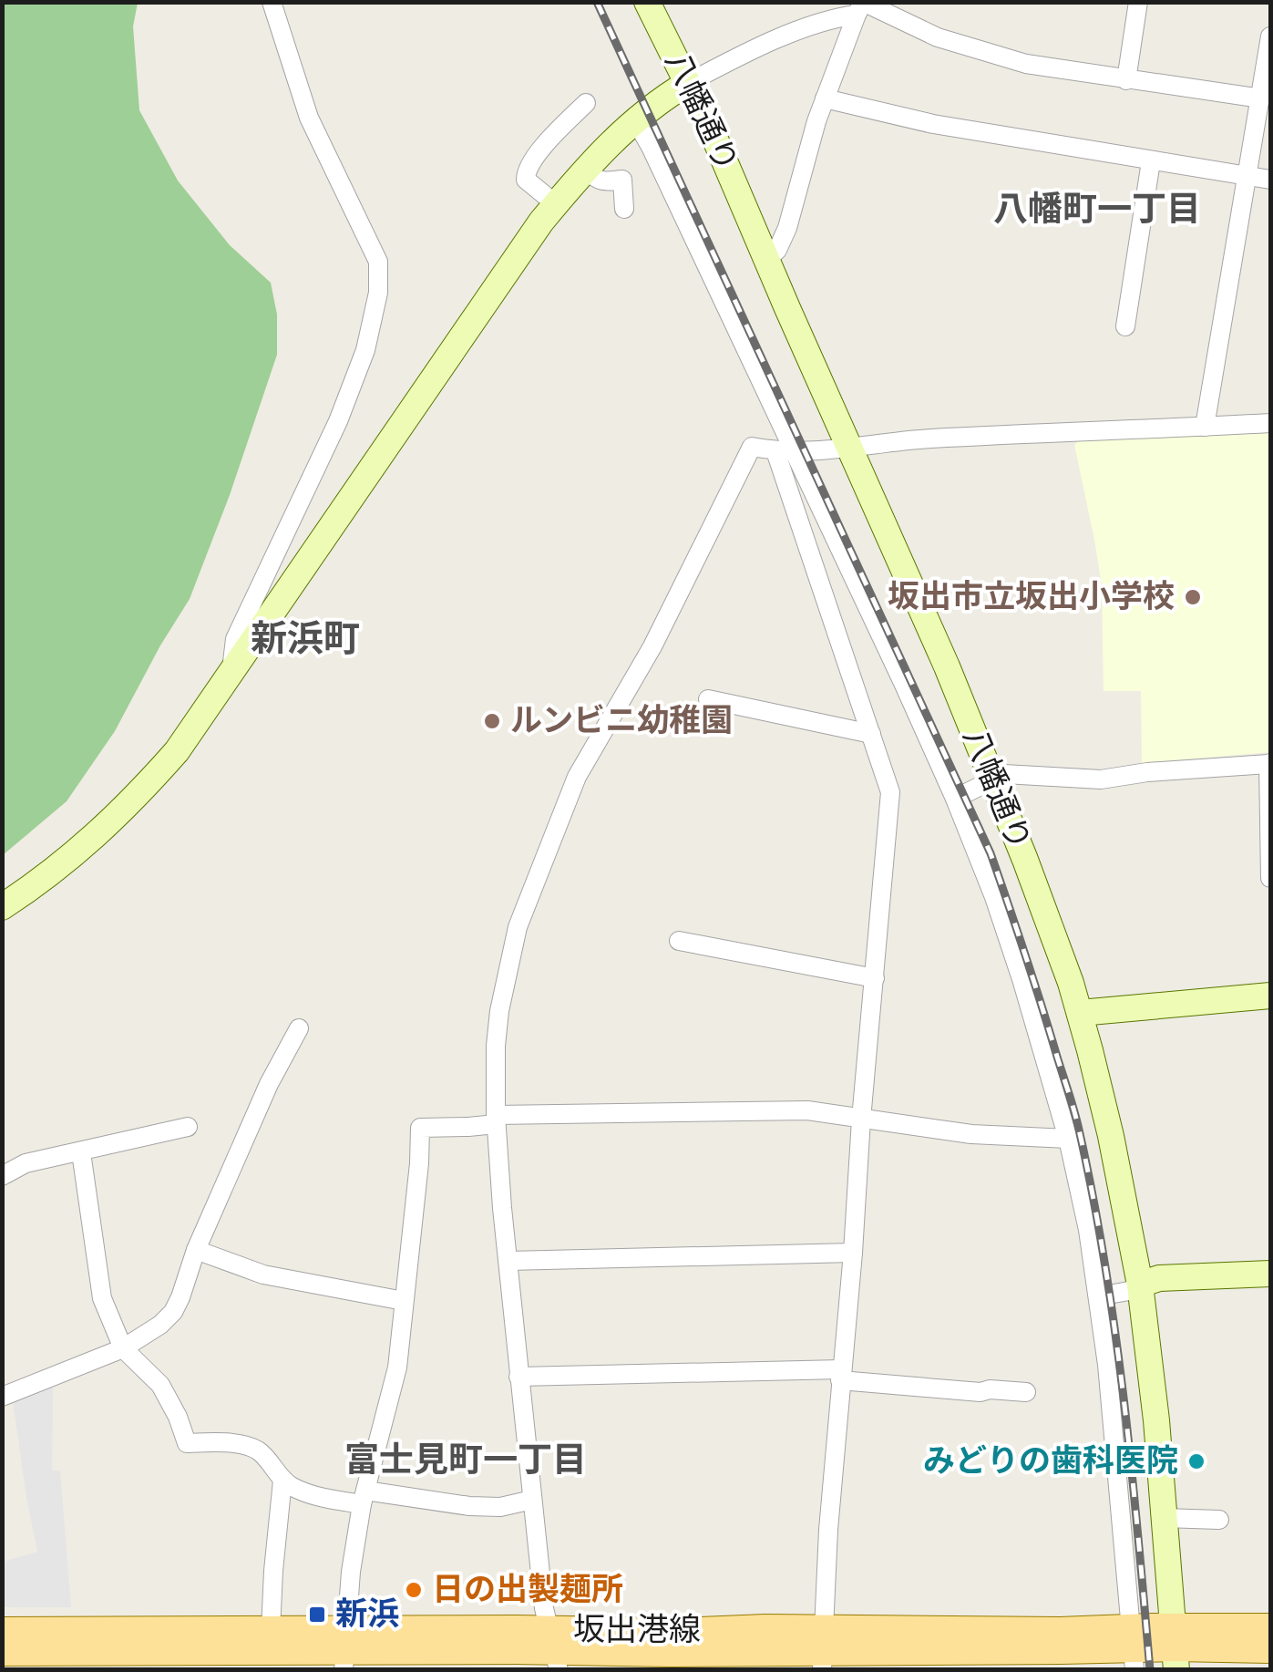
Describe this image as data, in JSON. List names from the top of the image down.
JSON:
{
  "streets": {
    "main road": ["坂出港線"],
    "street": ["八幡通り"]
  },
  "crossings": [
    ["八幡通り", "坂出港線"]
  ],
  "districts": ["八幡町一丁目", "新浜町", "富士見町一丁目"],
  "places": {
    "other": [
      "坂出市立坂出小学校",
      "ルンビニ幼稚園",
      "みどりの歯科医院",
      "日の出製麺所"
    ],
    "transit": ["新浜"]
  }
}
